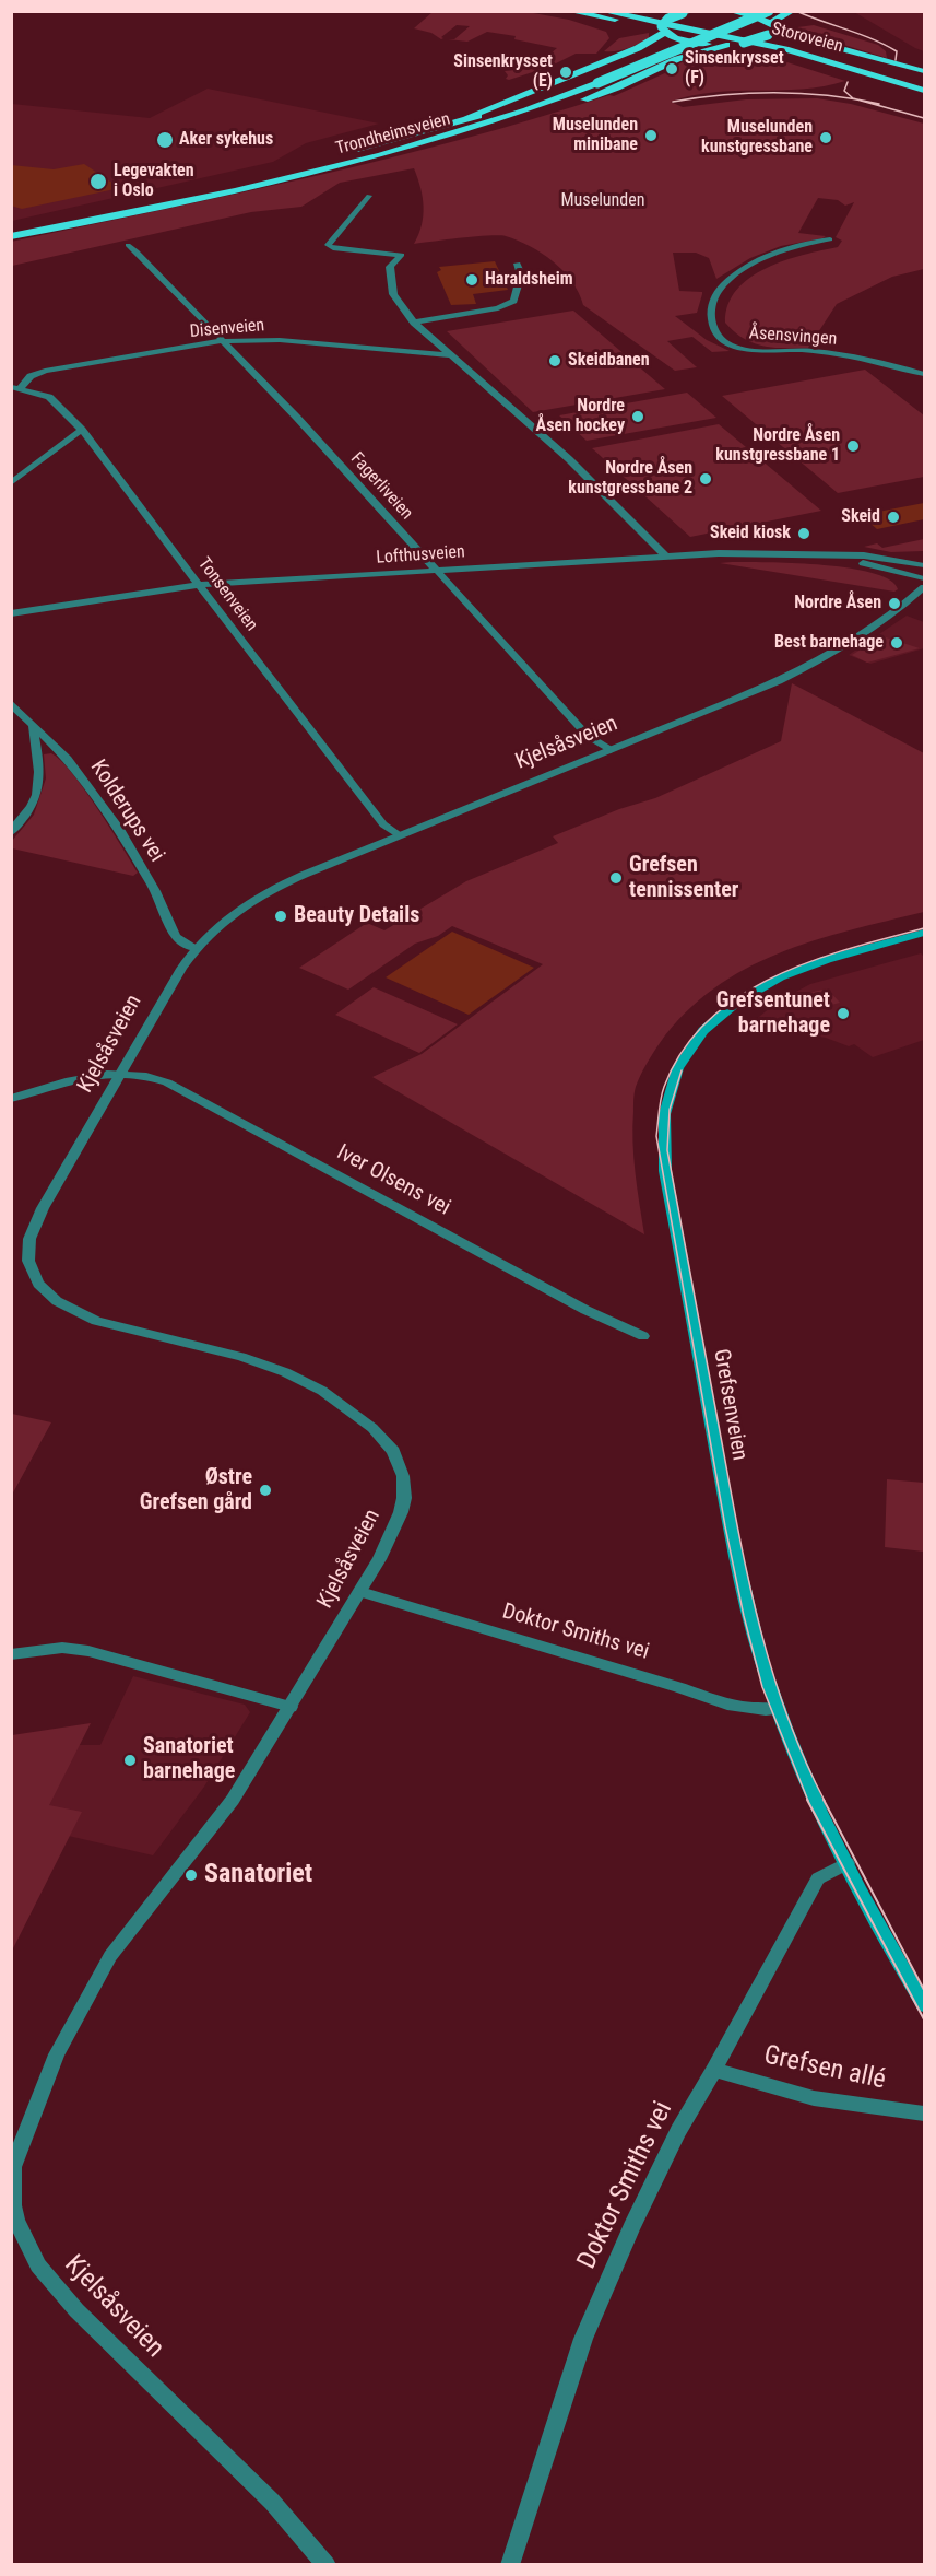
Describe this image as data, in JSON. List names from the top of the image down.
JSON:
{
  "streets": {
    "highway": ["Storoveien", "Trondheimsveien"],
    "main road": ["Grefsenveien"],
    "street": [
      "Disenveien",
      "Åsensvingen",
      "Fagerliveien",
      "Lofthusveien",
      "Tonsenveien",
      "Kjelsåsveien",
      "Kolderups vei",
      "Iver Olsens vei",
      "Doktor Smiths vei",
      "Grefsen allé"
    ]
  },
  "crossings": [
    ["Disenveien", "Fagerliveien"],
    ["Disenveien", "Tonsenveien"],
    ["Fagerliveien", "Lofthusveien"],
    ["Fagerliveien", "Kjelsåsveien"],
    ["Lofthusveien", "Tonsenveien"],
    ["Tonsenveien", "Kjelsåsveien"],
    ["Kjelsåsveien", "Kolderups vei"],
    ["Kjelsåsveien", "Iver Olsens vei"],
    ["Kjelsåsveien", "Doktor Smiths vei"],
    ["Grefsenveien", "Doktor Smiths vei"],
    ["Doktor Smiths vei", "Grefsen allé"]
  ],
  "parks": ["Muselunden"],
  "places": [
    "Sinsenkrysset (F)",
    "Sinsenkrysset (E)",
    "Muselunden minibane",
    "Muselunden kunstgressbane",
    "Aker sykehus",
    "Legevakten i Oslo",
    "Haraldsheim",
    "Skeidbanen",
    "Nordre Åsen hockey",
    "Nordre Åsen kunstgressbane 1",
    "Nordre Åsen kunstgressbane 2",
    "Skeid",
    "Skeid kiosk",
    "Nordre Åsen",
    "Best barnehage",
    "Grefsen tennissenter",
    "Beauty Details",
    "Grefsentunet barnehage",
    "Østre Grefsen gård",
    "Sanatoriet barnehage",
    "Sanatoriet"
  ]
}
